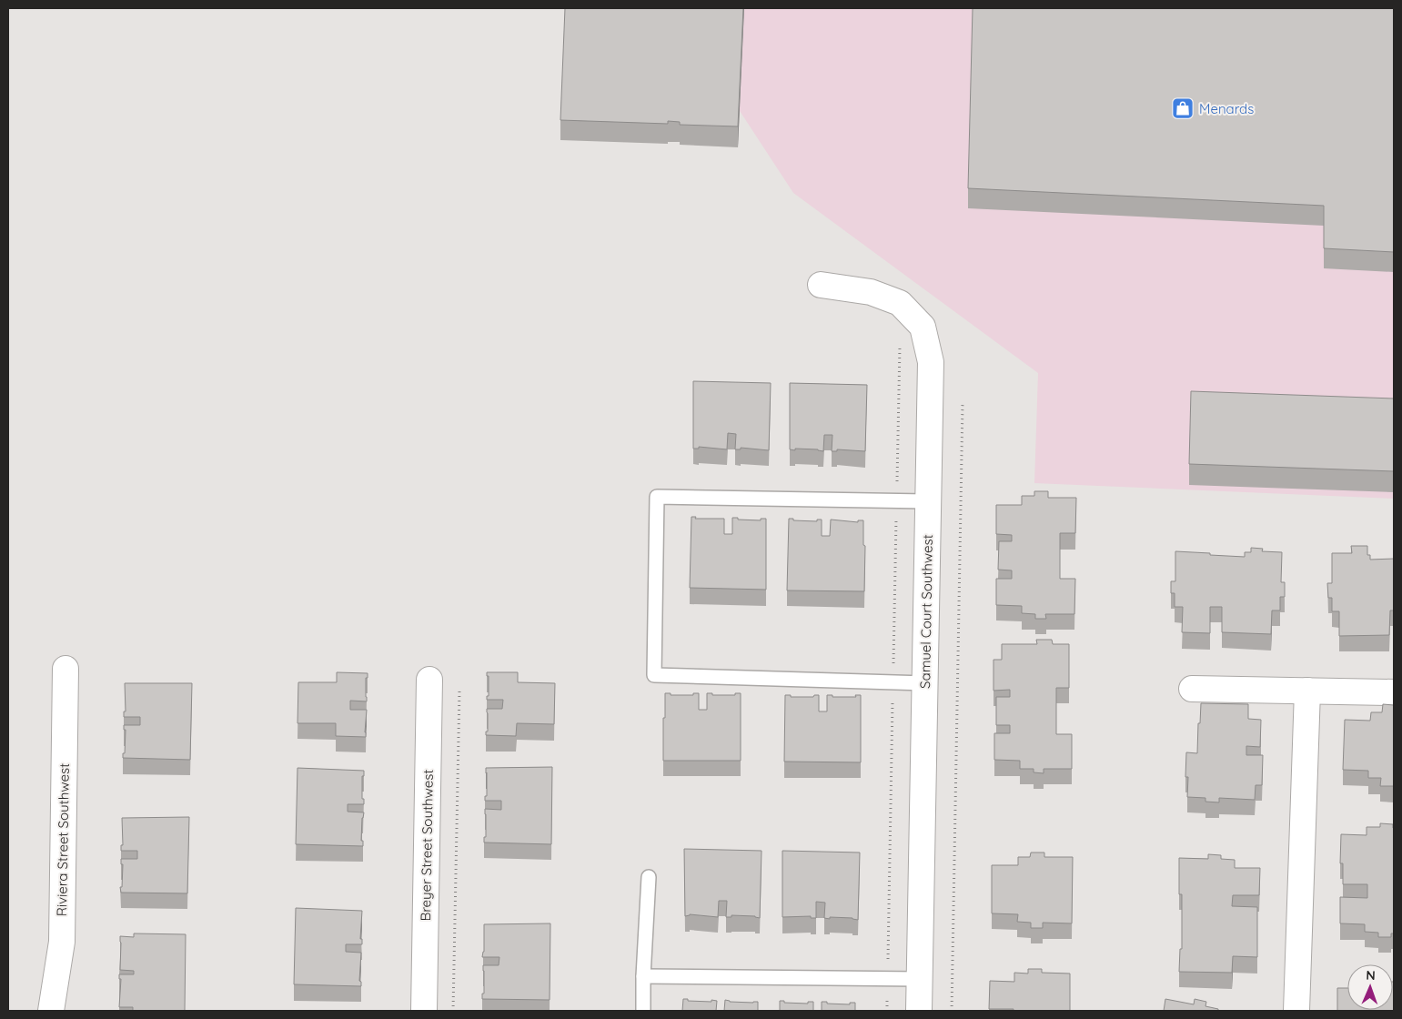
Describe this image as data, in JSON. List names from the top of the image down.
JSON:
{
  "streets": {
    "street": ["Samuel Court Southwest", "Riviera Street Southwest", "Breyer Street Southwest"]
  },
  "places": {
    "shop": ["Menards"]
  },
  "north": "top"
}
